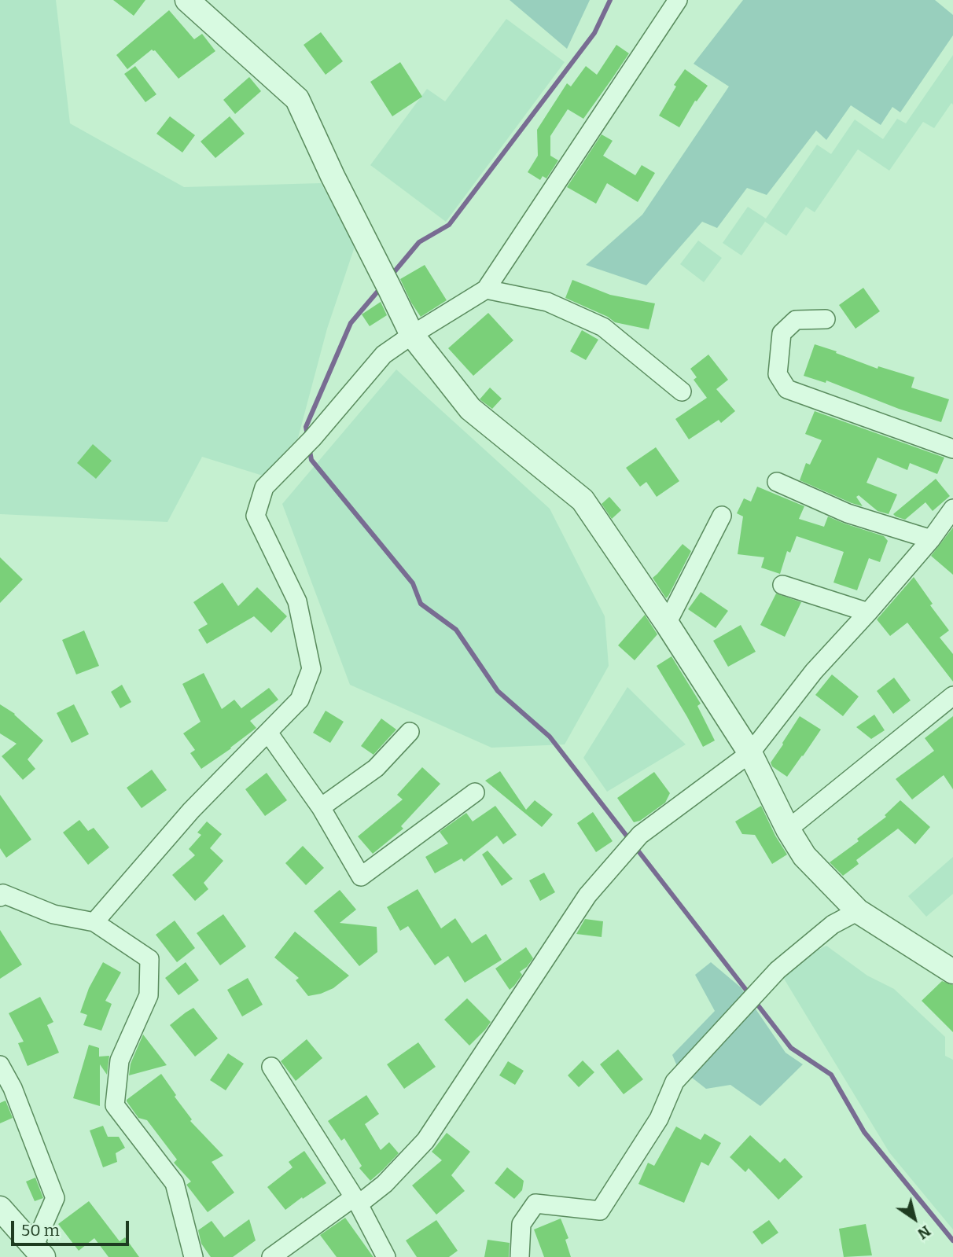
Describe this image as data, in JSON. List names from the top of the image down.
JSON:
{
  "scale_bar": "50 m",
  "north": "bottom right"
}
